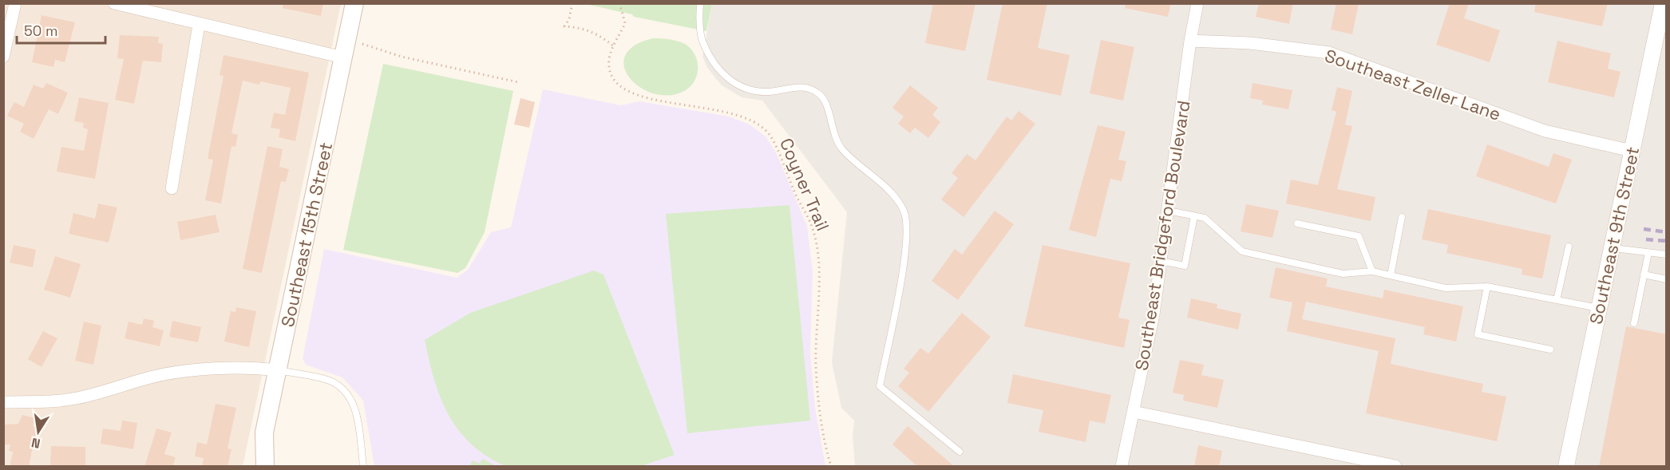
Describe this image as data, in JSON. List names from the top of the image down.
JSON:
{
  "streets": {
    "main road": ["Southeast 15th Street"],
    "street": ["Southeast Zeller Lane", "Southeast Bridgeford Boulevard", "Southeast 9th Street"],
    "path": ["Coyner Trail"]
  },
  "crossings": [
    ["Southeast Zeller Lane", "Southeast Bridgeford Boulevard"],
    ["Southeast Zeller Lane", "Southeast 9th Street"]
  ],
  "scale_bar": "50 m",
  "north": "bottom"
}
